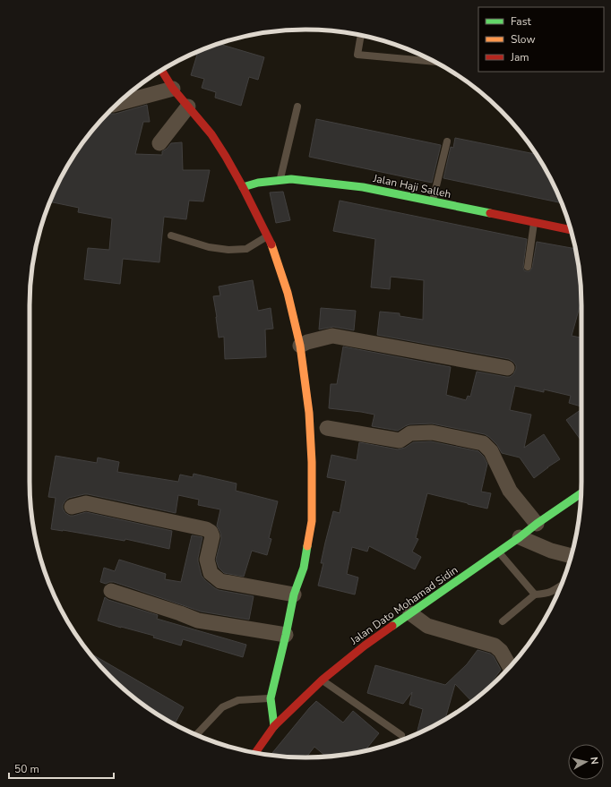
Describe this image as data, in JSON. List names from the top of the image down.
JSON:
{
  "streets": {
    "street": ["Jalan Haji Salleh", "Jalan Dato Mohamad Sidin"]
  },
  "legend": ["Fast", "Slow", "Jam"],
  "scale_bar": "50 m",
  "north": "right"
}
